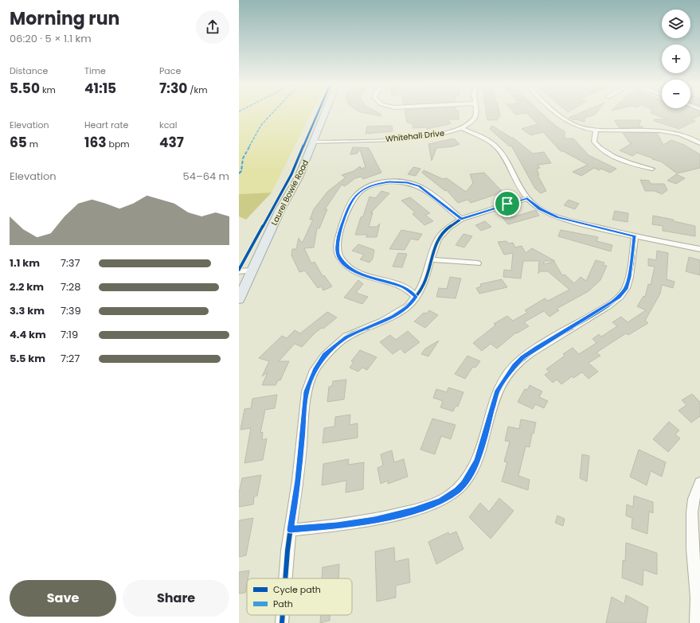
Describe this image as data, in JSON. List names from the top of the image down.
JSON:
{
  "streets": {
    "main road": ["Laurel Bowie Road"],
    "street": ["Whitehall Drive"]
  },
  "crossings": [
    ["Whitehall Drive", "Laurel Bowie Road"]
  ],
  "legend": ["Cycle path", "Path"],
  "page": {
    "heading": ["Morning run", "06:20 · 5 × 1.1 km"],
    "map_buttons": ["+", "−"],
    "stats": [
      ["Distance", "5.50 km"],
      ["Time", "41:15"],
      ["Pace", "7:30 /km"],
      ["Elevation", "65 m"],
      ["Heart rate", "163 bpm"],
      ["kcal", "437"]
    ],
    "chart": ["Elevation", "54–64 m"],
    "list": [
      {
        "name": "1.1 km",
        "note": "7:37"
      },
      {
        "name": "2.2 km",
        "note": "7:28"
      },
      {
        "name": "3.3 km",
        "note": "7:39"
      },
      {
        "name": "4.4 km",
        "note": "7:19"
      },
      {
        "name": "5.5 km",
        "note": "7:27"
      }
    ],
    "buttons": ["Save", "Share"]
  }
}
